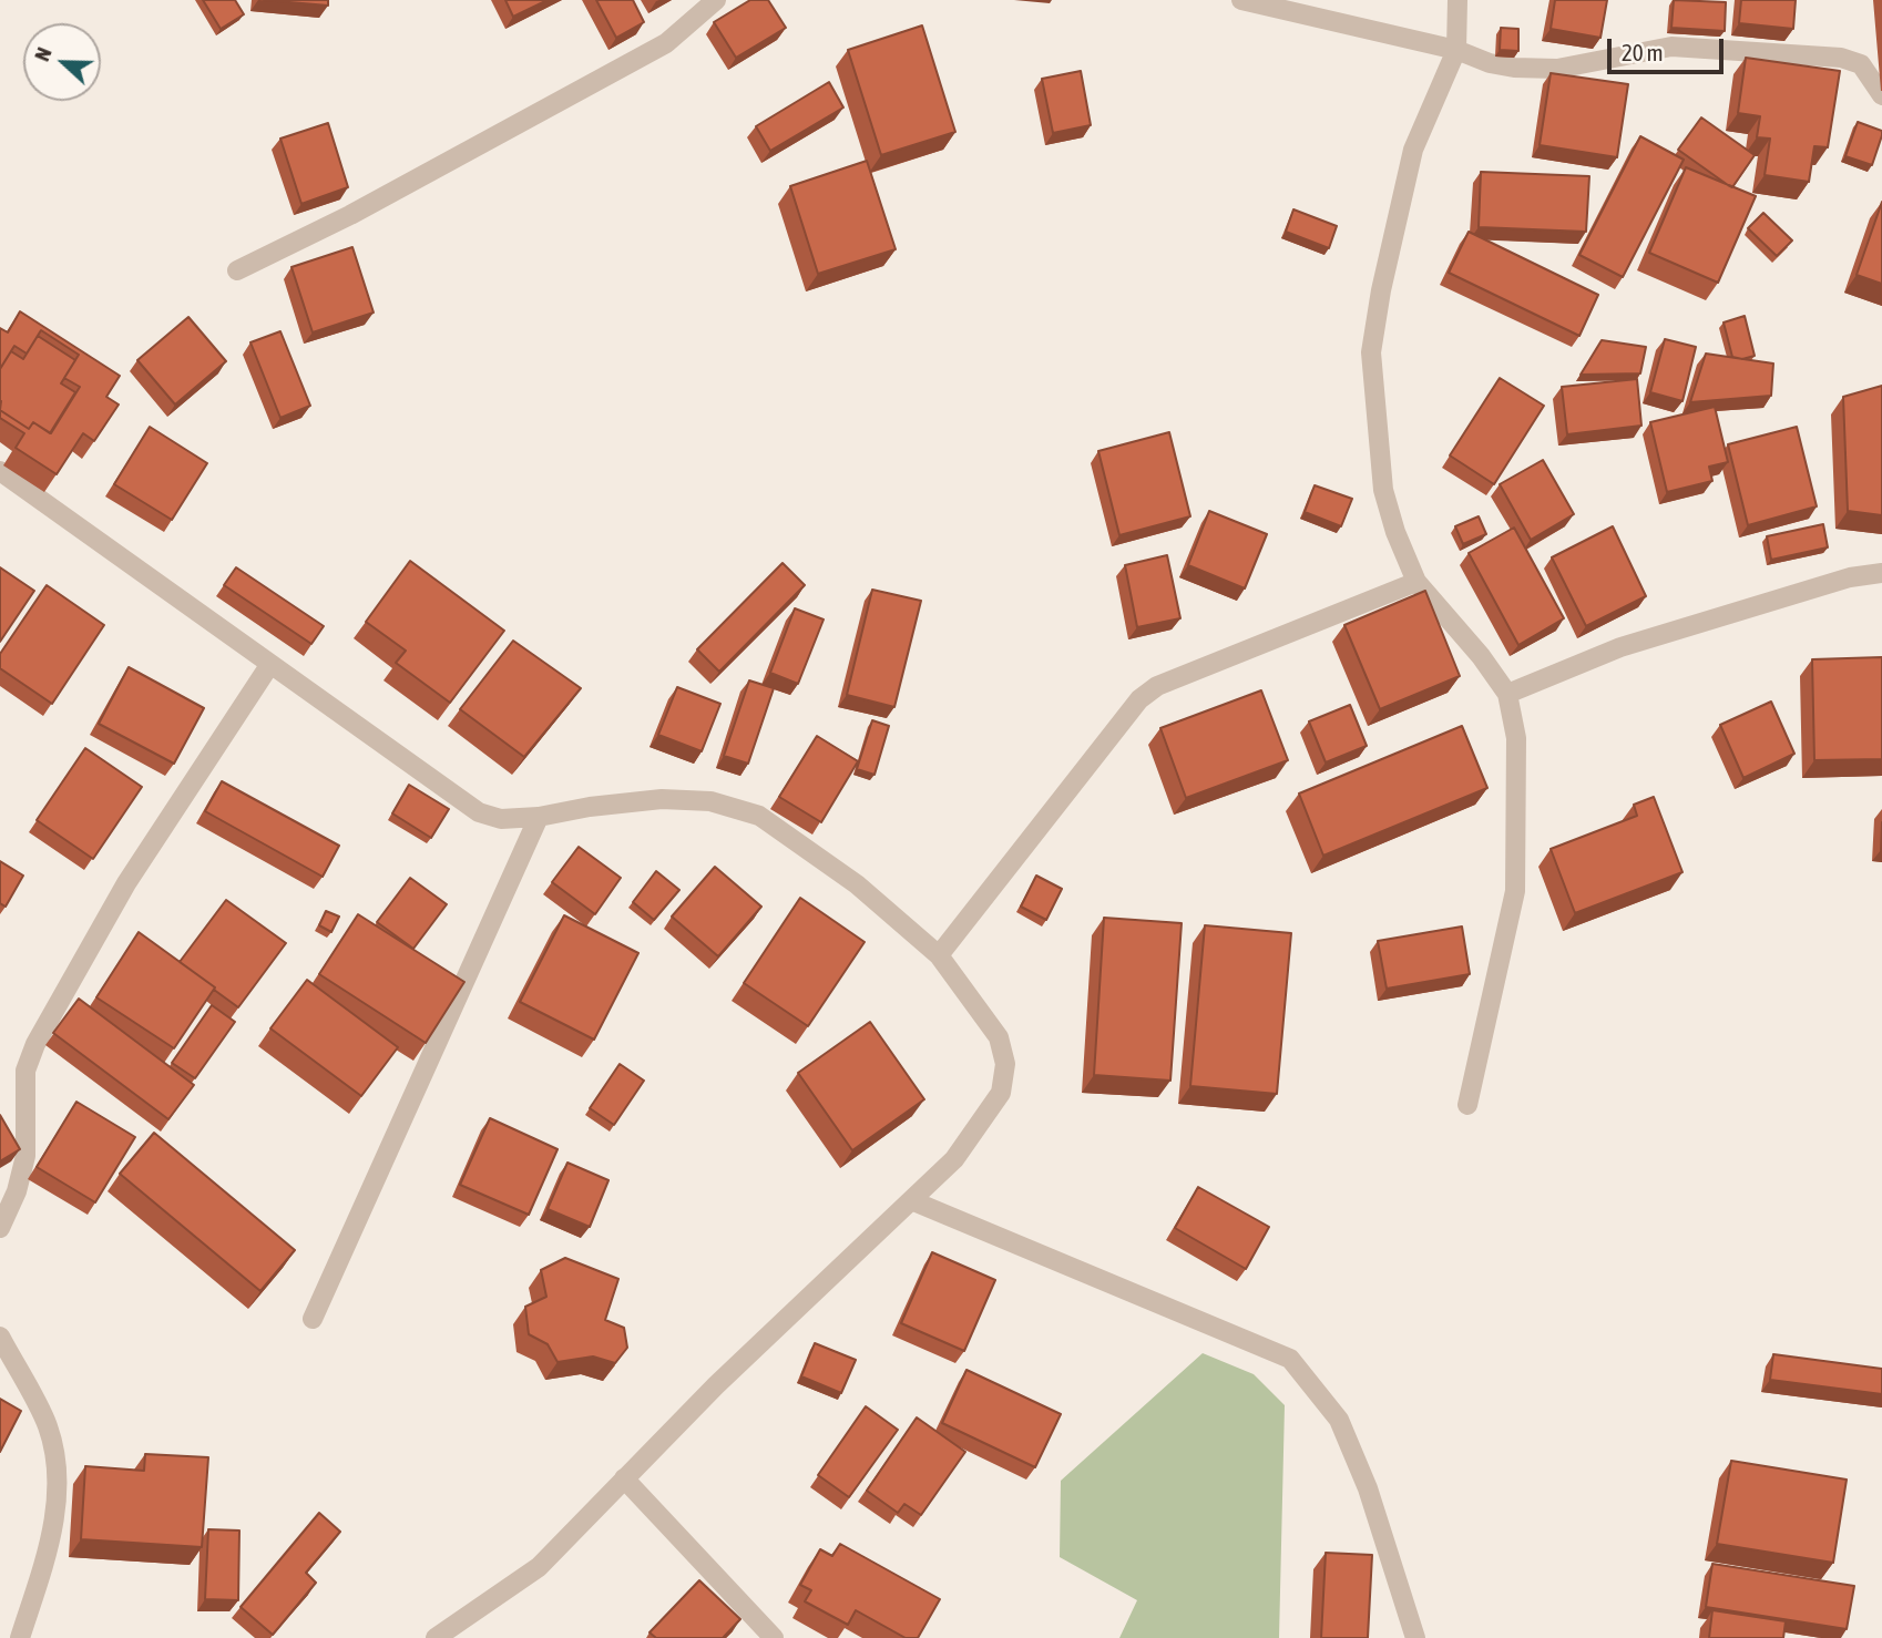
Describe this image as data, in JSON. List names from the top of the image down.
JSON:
{
  "scale_bar": "20 m",
  "north": "left"
}
